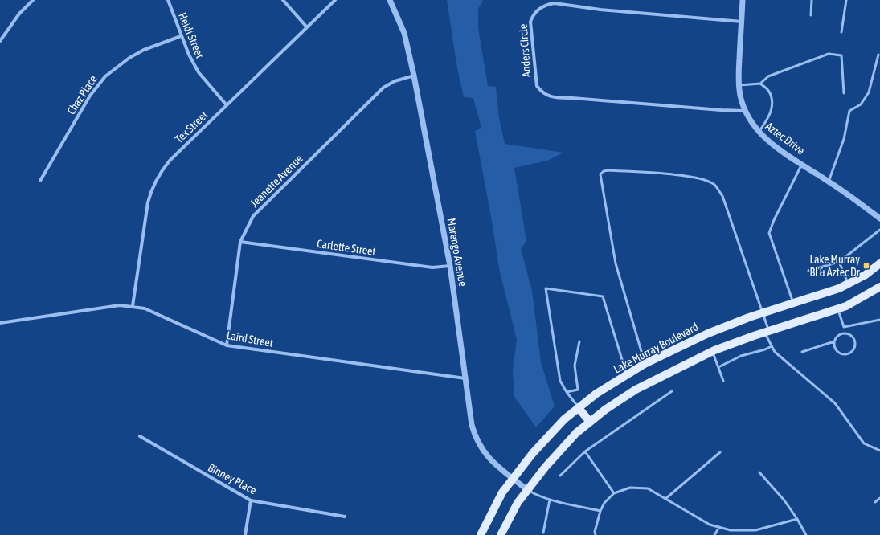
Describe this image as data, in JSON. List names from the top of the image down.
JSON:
{
  "streets": {
    "main road": ["Lake Murray Boulevard"],
    "street": [
      "Heidi Street",
      "Anders Circle",
      "Chaz Place",
      "Tex Street",
      "Aztec Drive",
      "Jeanette Avenue",
      "Carlette Street",
      "Marengo Avenue",
      "Laird Street",
      "Binney Place"
    ]
  },
  "crossings": [
    ["Heidi Street", "Chaz Place"],
    ["Heidi Street", "Tex Street"],
    ["Anders Circle", "Aztec Drive"],
    ["Tex Street", "Laird Street"],
    ["Jeanette Avenue", "Carlette Street"],
    ["Jeanette Avenue", "Marengo Avenue"],
    ["Jeanette Avenue", "Laird Street"],
    ["Carlette Street", "Marengo Avenue"],
    ["Marengo Avenue", "Laird Street"],
    ["Marengo Avenue", "Lake Murray Boulevard"]
  ],
  "places": {
    "transit": ["Lake Murray Bl & Aztec Dr"]
  }
}
